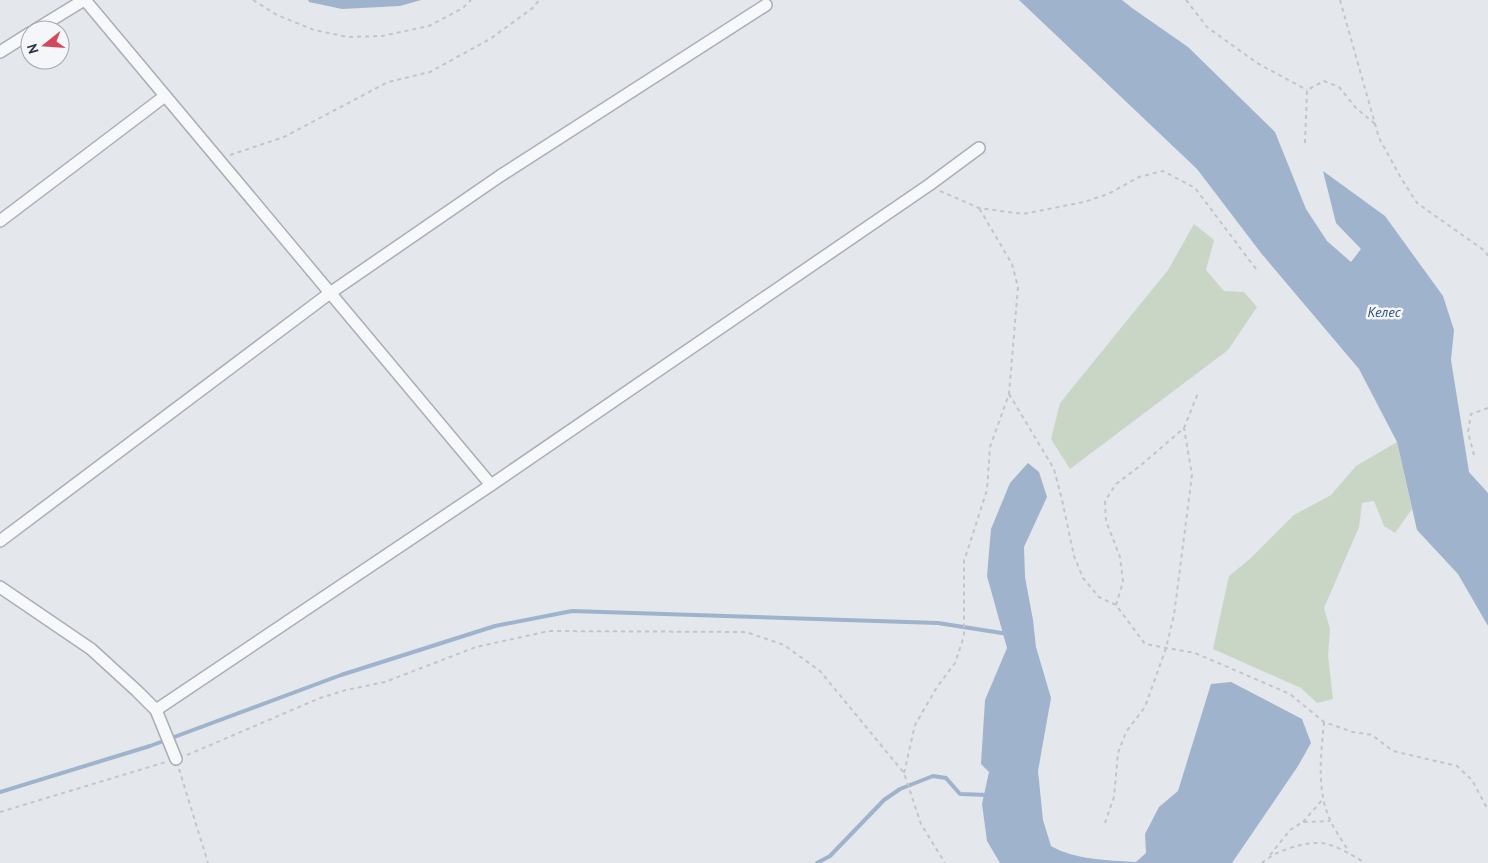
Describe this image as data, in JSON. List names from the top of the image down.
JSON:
{
  "water": ["Келес"],
  "north": "left"
}
